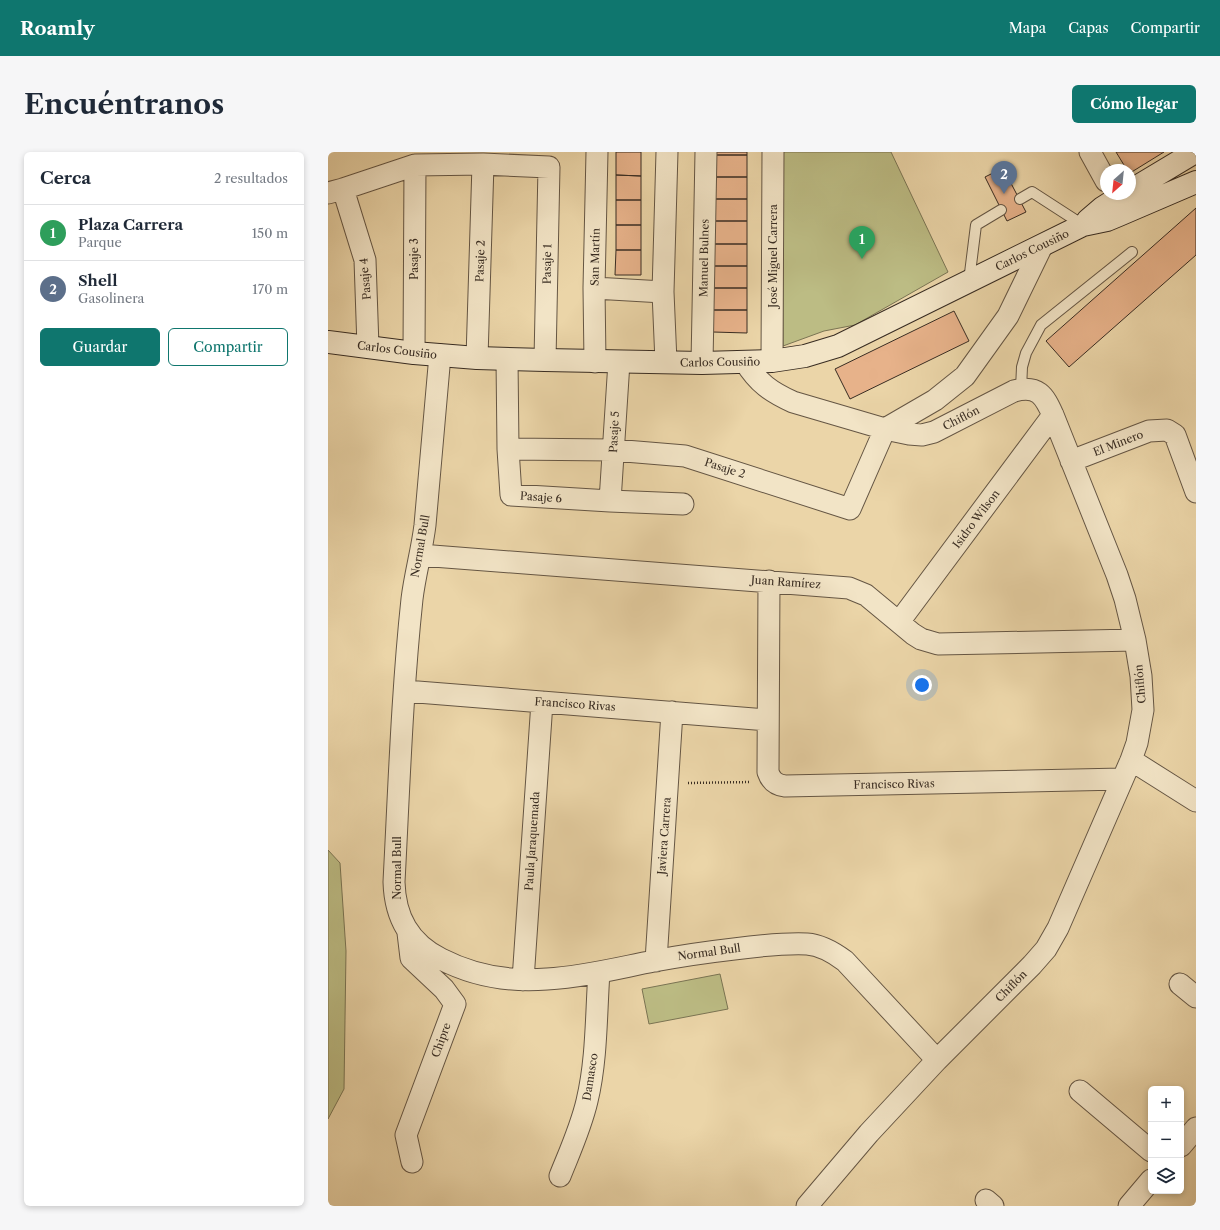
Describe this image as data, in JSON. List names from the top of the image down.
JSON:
{
  "streets": {
    "main road": ["Carlos Cousiño"],
    "street": [
      "José Miguel Carrera",
      "San Martín",
      "Manuel Bulnes",
      "Pasaje 3",
      "Pasaje 2",
      "Pasaje 1",
      "Pasaje 4",
      "Chiflón",
      "Pasaje 5",
      "El Minero",
      "Pasaje 6",
      "Isidro Wilson",
      "Normal Bull",
      "Juan Ramírez",
      "Francisco Rivas",
      "Javiera Carrera",
      "Paula Jaraquemada",
      "Chipre",
      "Damasco"
    ]
  },
  "crossings": [
    ["Carlos Cousiño", "José Miguel Carrera"],
    ["Carlos Cousiño", "San Martín"],
    ["Carlos Cousiño", "Manuel Bulnes"],
    ["Carlos Cousiño", "Pasaje 3"],
    ["Carlos Cousiño", "Pasaje 2"],
    ["Carlos Cousiño", "Pasaje 1"],
    ["Carlos Cousiño", "Pasaje 4"],
    ["Carlos Cousiño", "Chiflón"],
    ["Carlos Cousiño", "Pasaje 5"],
    ["Carlos Cousiño", "Pasaje 6"],
    ["Carlos Cousiño", "Normal Bull"],
    ["Pasaje 2", "Pasaje 1"],
    ["Pasaje 2", "Chiflón"],
    ["Pasaje 2", "Pasaje 5"],
    ["Pasaje 2", "Pasaje 6"],
    ["Chiflón", "El Minero"],
    ["Chiflón", "Isidro Wilson"],
    ["Chiflón", "Normal Bull"],
    ["Chiflón", "Juan Ramírez"],
    ["Chiflón", "Francisco Rivas"],
    ["Pasaje 5", "Pasaje 6"],
    ["Isidro Wilson", "Juan Ramírez"],
    ["Normal Bull", "Juan Ramírez"],
    ["Normal Bull", "Francisco Rivas"],
    ["Normal Bull", "Javiera Carrera"],
    ["Normal Bull", "Paula Jaraquemada"],
    ["Normal Bull", "Chipre"],
    ["Normal Bull", "Damasco"],
    ["Francisco Rivas", "Javiera Carrera"],
    ["Francisco Rivas", "Paula Jaraquemada"]
  ],
  "north": "bottom left",
  "page": {
    "header": "Roamly",
    "nav": ["Mapa", "Capas", "Compartir"],
    "buttons": [
      "Cómo llegar",
      ["Guardar", "Compartir"]
    ],
    "title": "Encuéntranos",
    "heading": ["Cerca", "2 resultados"],
    "pins": ["2", "1"],
    "list": [
      {
        "mark": "1",
        "name": "Plaza Carrera",
        "note": "Parque",
        "value": "150 m"
      },
      {
        "mark": "2",
        "name": "Shell",
        "note": "Gasolinera",
        "value": "170 m"
      }
    ],
    "map_buttons": ["+", "−"]
  }
}
